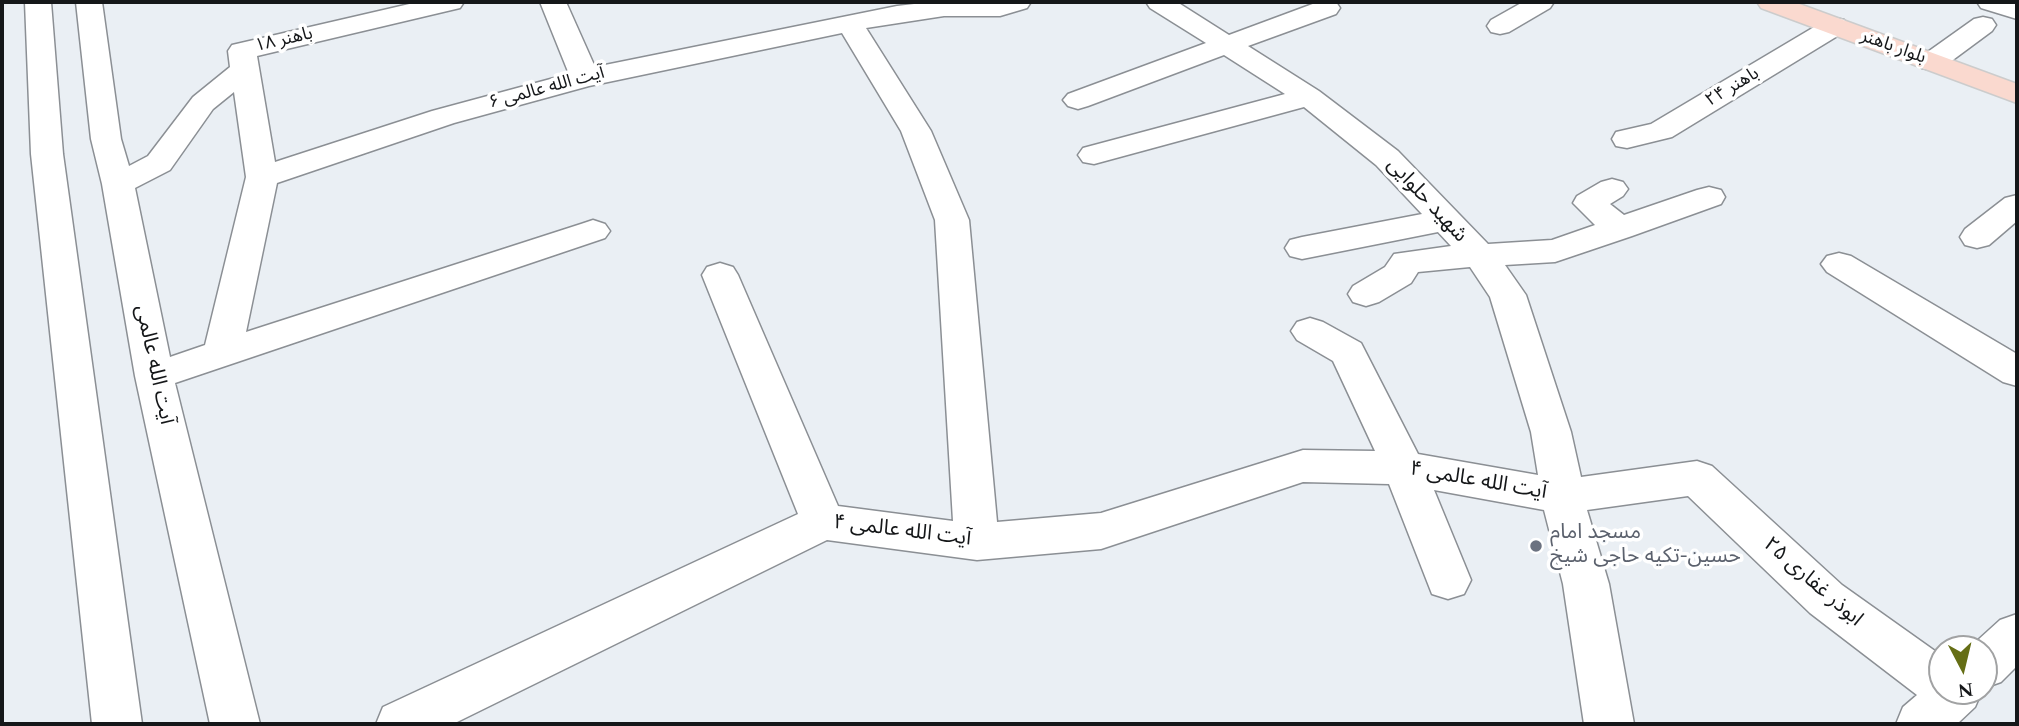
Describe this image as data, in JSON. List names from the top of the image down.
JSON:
{
  "streets": {
    "main road": ["بلوار باهنر"],
    "street": [
      "باهنر ۱۸",
      "باهنر ۲۴",
      "آیت الله عالمی ۶",
      "شهید حلوایی",
      "آیت الله عالمی",
      "آیت الله عالمی ۴",
      "ابوذر غفاری ۲۵"
    ]
  },
  "crossings": [
    ["باهنر ۱۸", "آیت الله عالمی ۶"],
    ["بلوار باهنر", "باهنر ۲۴"],
    ["شهید حلوایی", "آیت الله عالمی ۴"],
    ["شهید حلوایی", "ابوذر غفاری ۲۵"],
    ["آیت الله عالمی ۴", "ابوذر غفاری ۲۵"]
  ],
  "places": ["مسجد امام حسین-تکیه حاجی شیخ"],
  "north": "bottom"
}
